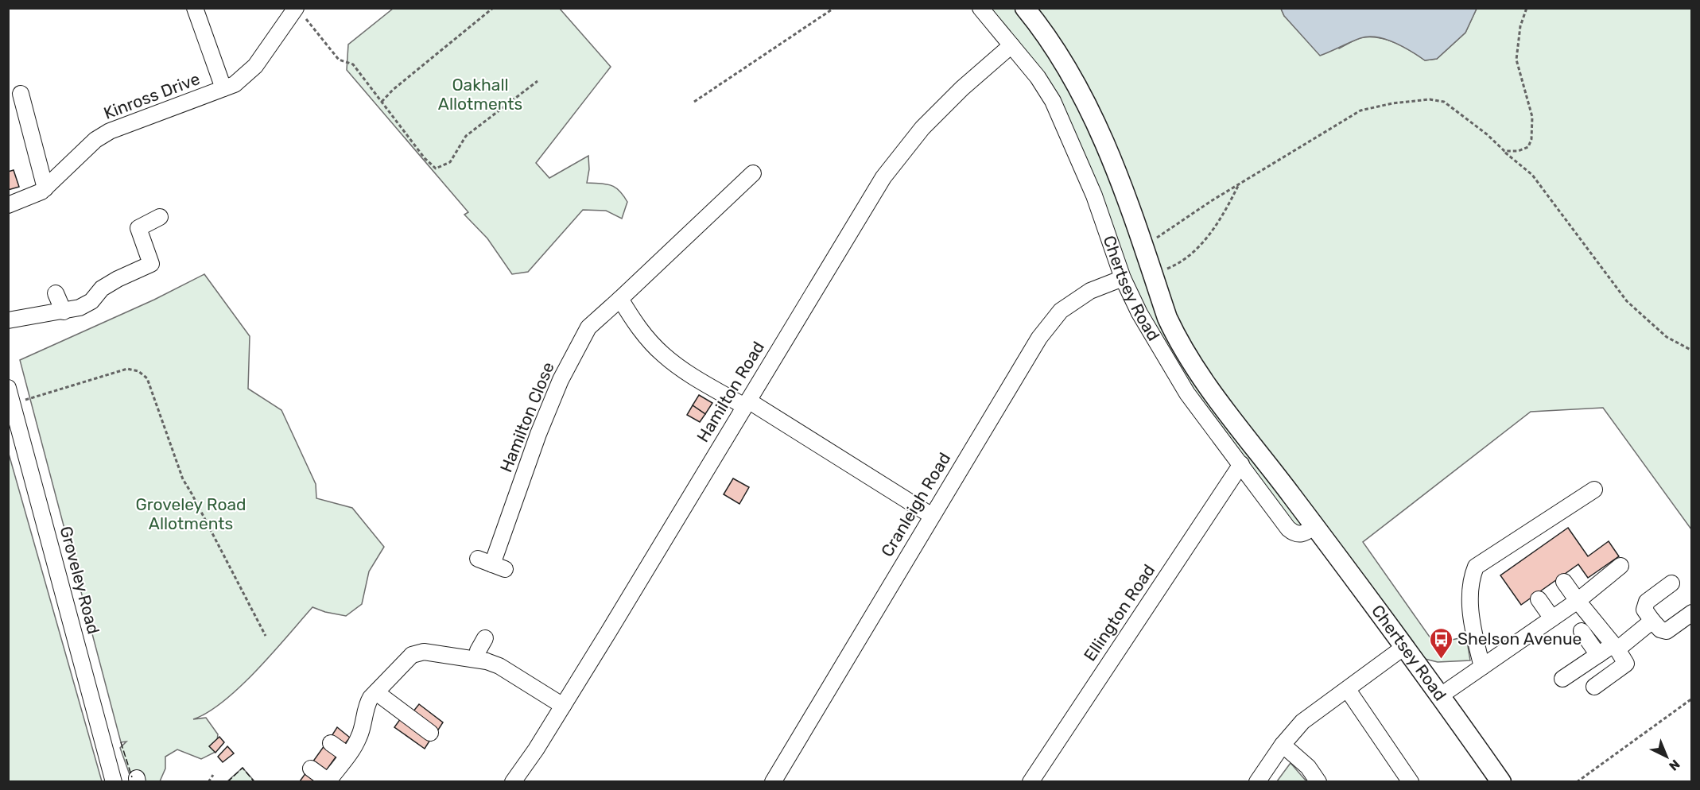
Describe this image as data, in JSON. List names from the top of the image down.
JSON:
{
  "streets": {
    "main road": ["Chertsey Road"],
    "street": [
      "Kinross Drive",
      "Hamilton Road",
      "Hamilton Close",
      "Cranleigh Road",
      "Groveley Road",
      "Ellington Road"
    ]
  },
  "crossings": [
    ["Chertsey Road", "Hamilton Road"],
    ["Chertsey Road", "Cranleigh Road"],
    ["Chertsey Road", "Ellington Road"]
  ],
  "parks": ["Oakhall Allotments", "Groveley Road Allotments"],
  "places": {
    "bus stop": ["Shelson Avenue"]
  },
  "north": "bottom right"
}
